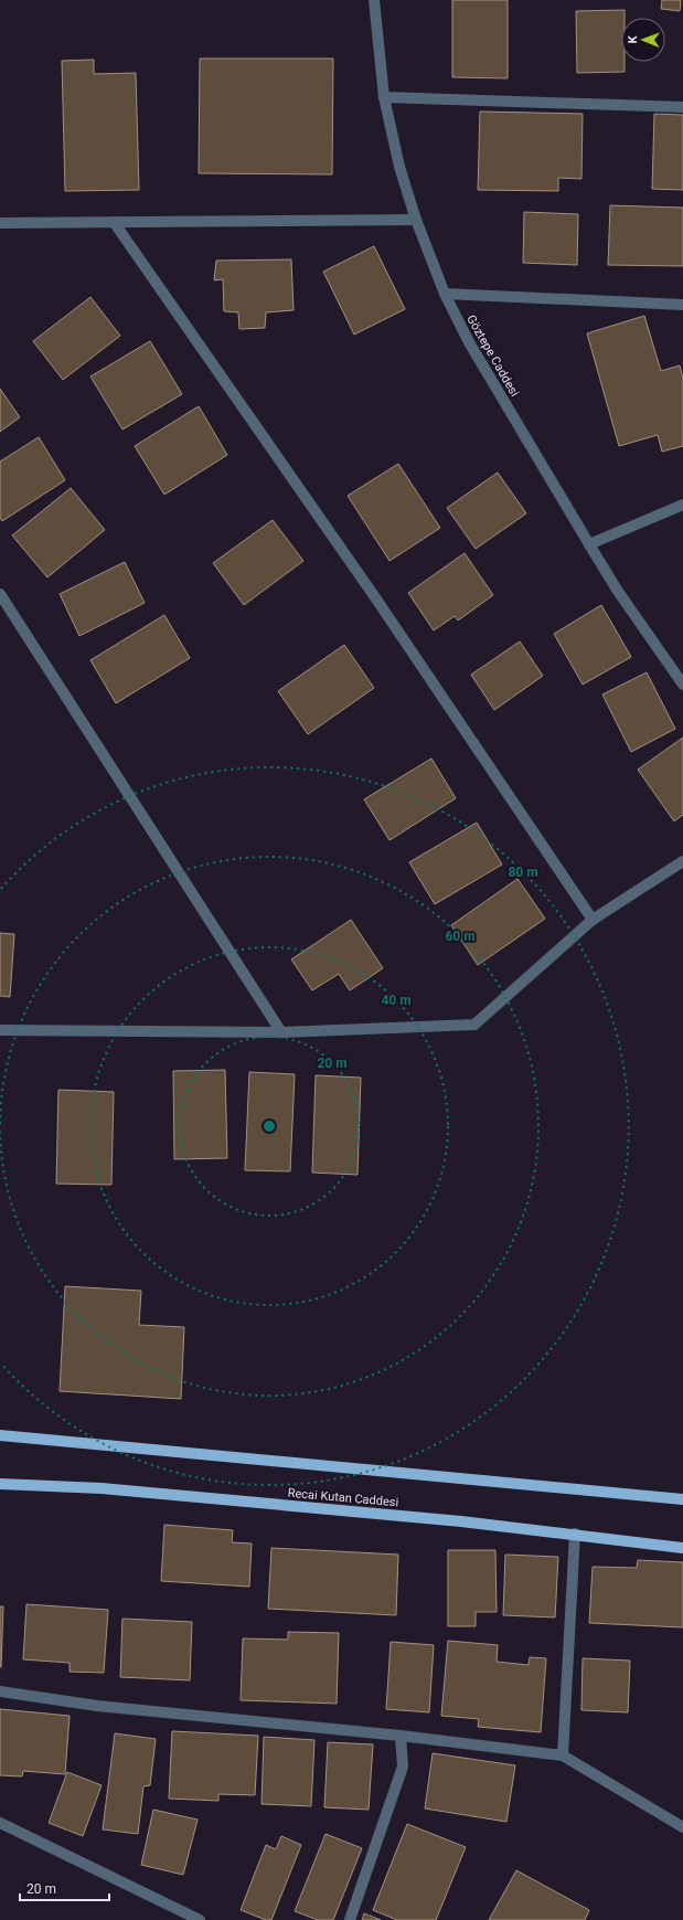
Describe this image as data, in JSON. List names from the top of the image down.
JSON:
{
  "streets": {
    "main road": ["Recai Kutan Caddesi"],
    "street": ["Göztepe Caddesi"]
  },
  "scale_bar": "20 m",
  "north": "left",
  "rings": [
    "80 m",
    "60 m",
    "40 m",
    "20 m"
  ]
}
